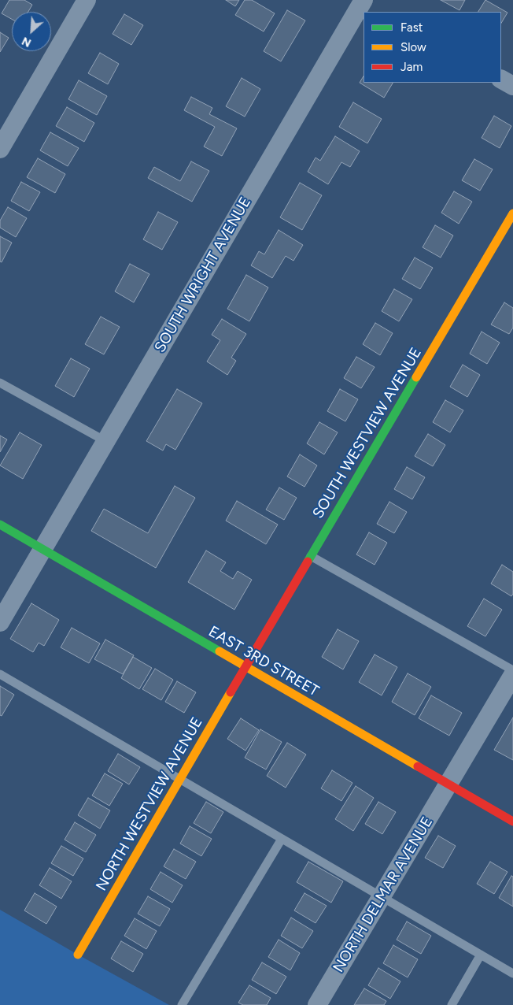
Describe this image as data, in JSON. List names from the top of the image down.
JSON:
{
  "streets": {
    "street": [
      "SOUTH WRIGHT AVENUE",
      "SOUTH WESTVIEW AVENUE",
      "EAST 3RD STREET",
      "NORTH WESTVIEW AVENUE",
      "NORTH DELMAR AVENUE"
    ]
  },
  "crossings": [
    ["SOUTH WRIGHT AVENUE", "EAST 3RD STREET"],
    ["SOUTH WESTVIEW AVENUE", "EAST 3RD STREET"],
    ["SOUTH WESTVIEW AVENUE", "NORTH WESTVIEW AVENUE"],
    ["EAST 3RD STREET", "NORTH WESTVIEW AVENUE"],
    ["EAST 3RD STREET", "NORTH DELMAR AVENUE"]
  ],
  "legend": ["Fast", "Slow", "Jam"],
  "north": "bottom left"
}
